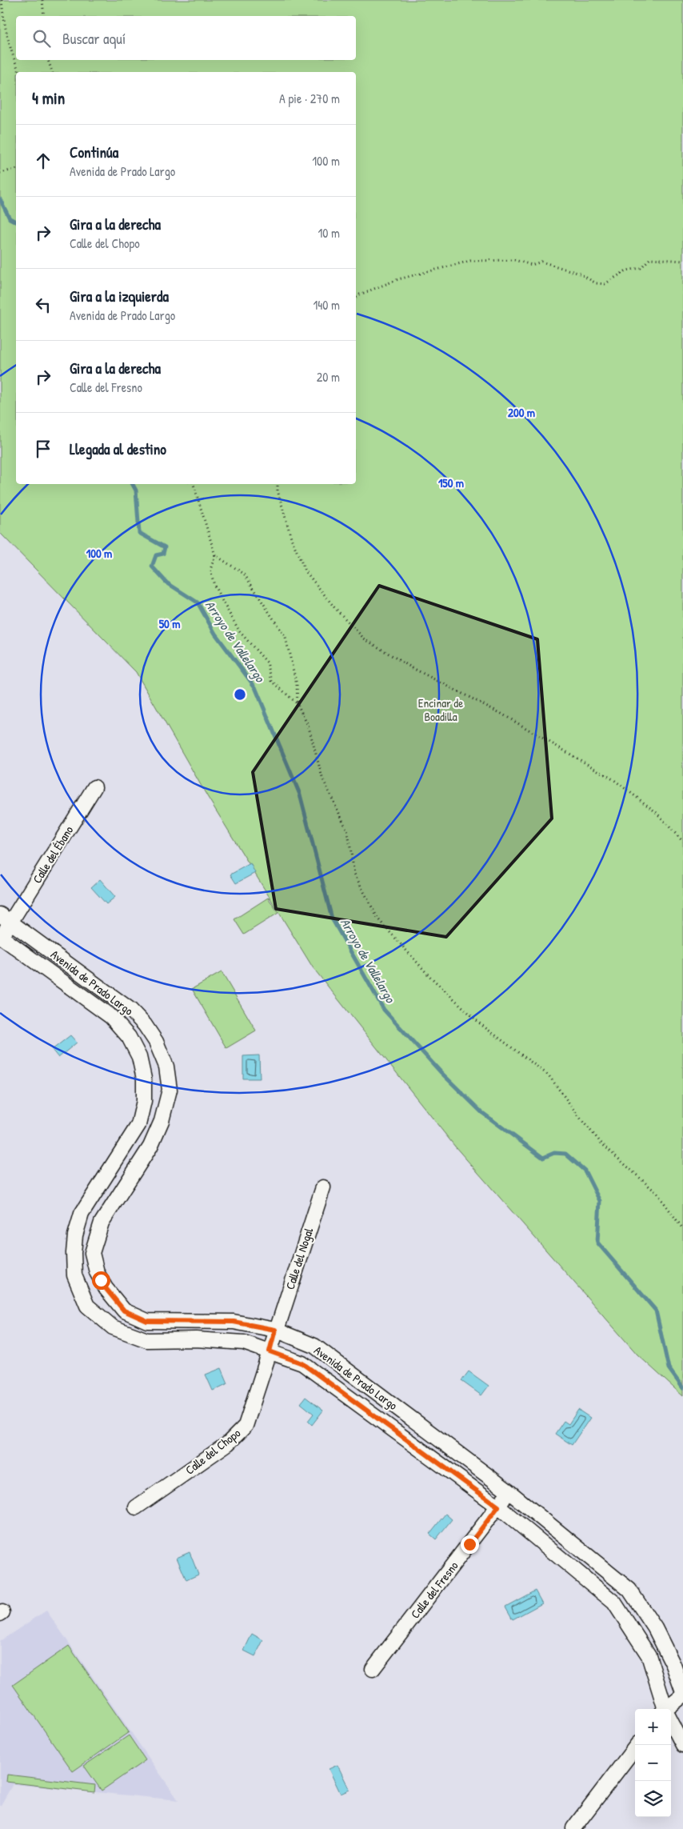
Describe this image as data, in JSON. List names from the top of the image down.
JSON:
{
  "streets": {
    "street": [
      "Calle del Ébano",
      "Avenida de Prado Largo",
      "Calle del Nogal",
      "Calle del Chopo",
      "Calle del Fresno"
    ]
  },
  "crossings": [
    ["Calle del Ébano", "Avenida de Prado Largo"],
    ["Avenida de Prado Largo", "Calle del Nogal"],
    ["Avenida de Prado Largo", "Calle del Chopo"],
    ["Avenida de Prado Largo", "Calle del Fresno"],
    ["Calle del Nogal", "Calle del Chopo"]
  ],
  "water": ["Arroyo de Vallelargo"],
  "parks": ["Encinar de Boadilla"],
  "page": {
    "search": "Buscar aquí",
    "heading": ["4 min", "A pie · 270 m"],
    "list": [
      ["Continúa", "Avenida de Prado Largo", "100 m"],
      ["Gira a la derecha", "Calle del Chopo", "10 m"],
      ["Gira a la izquierda", "Avenida de Prado Largo", "140 m"],
      ["Gira a la derecha", "Calle del Fresno", "20 m"],
      "Llegada al destino"
    ],
    "map_buttons": ["+", "−"]
  },
  "rings": [
    "200 m",
    "150 m",
    "100 m",
    "50 m"
  ]
}
